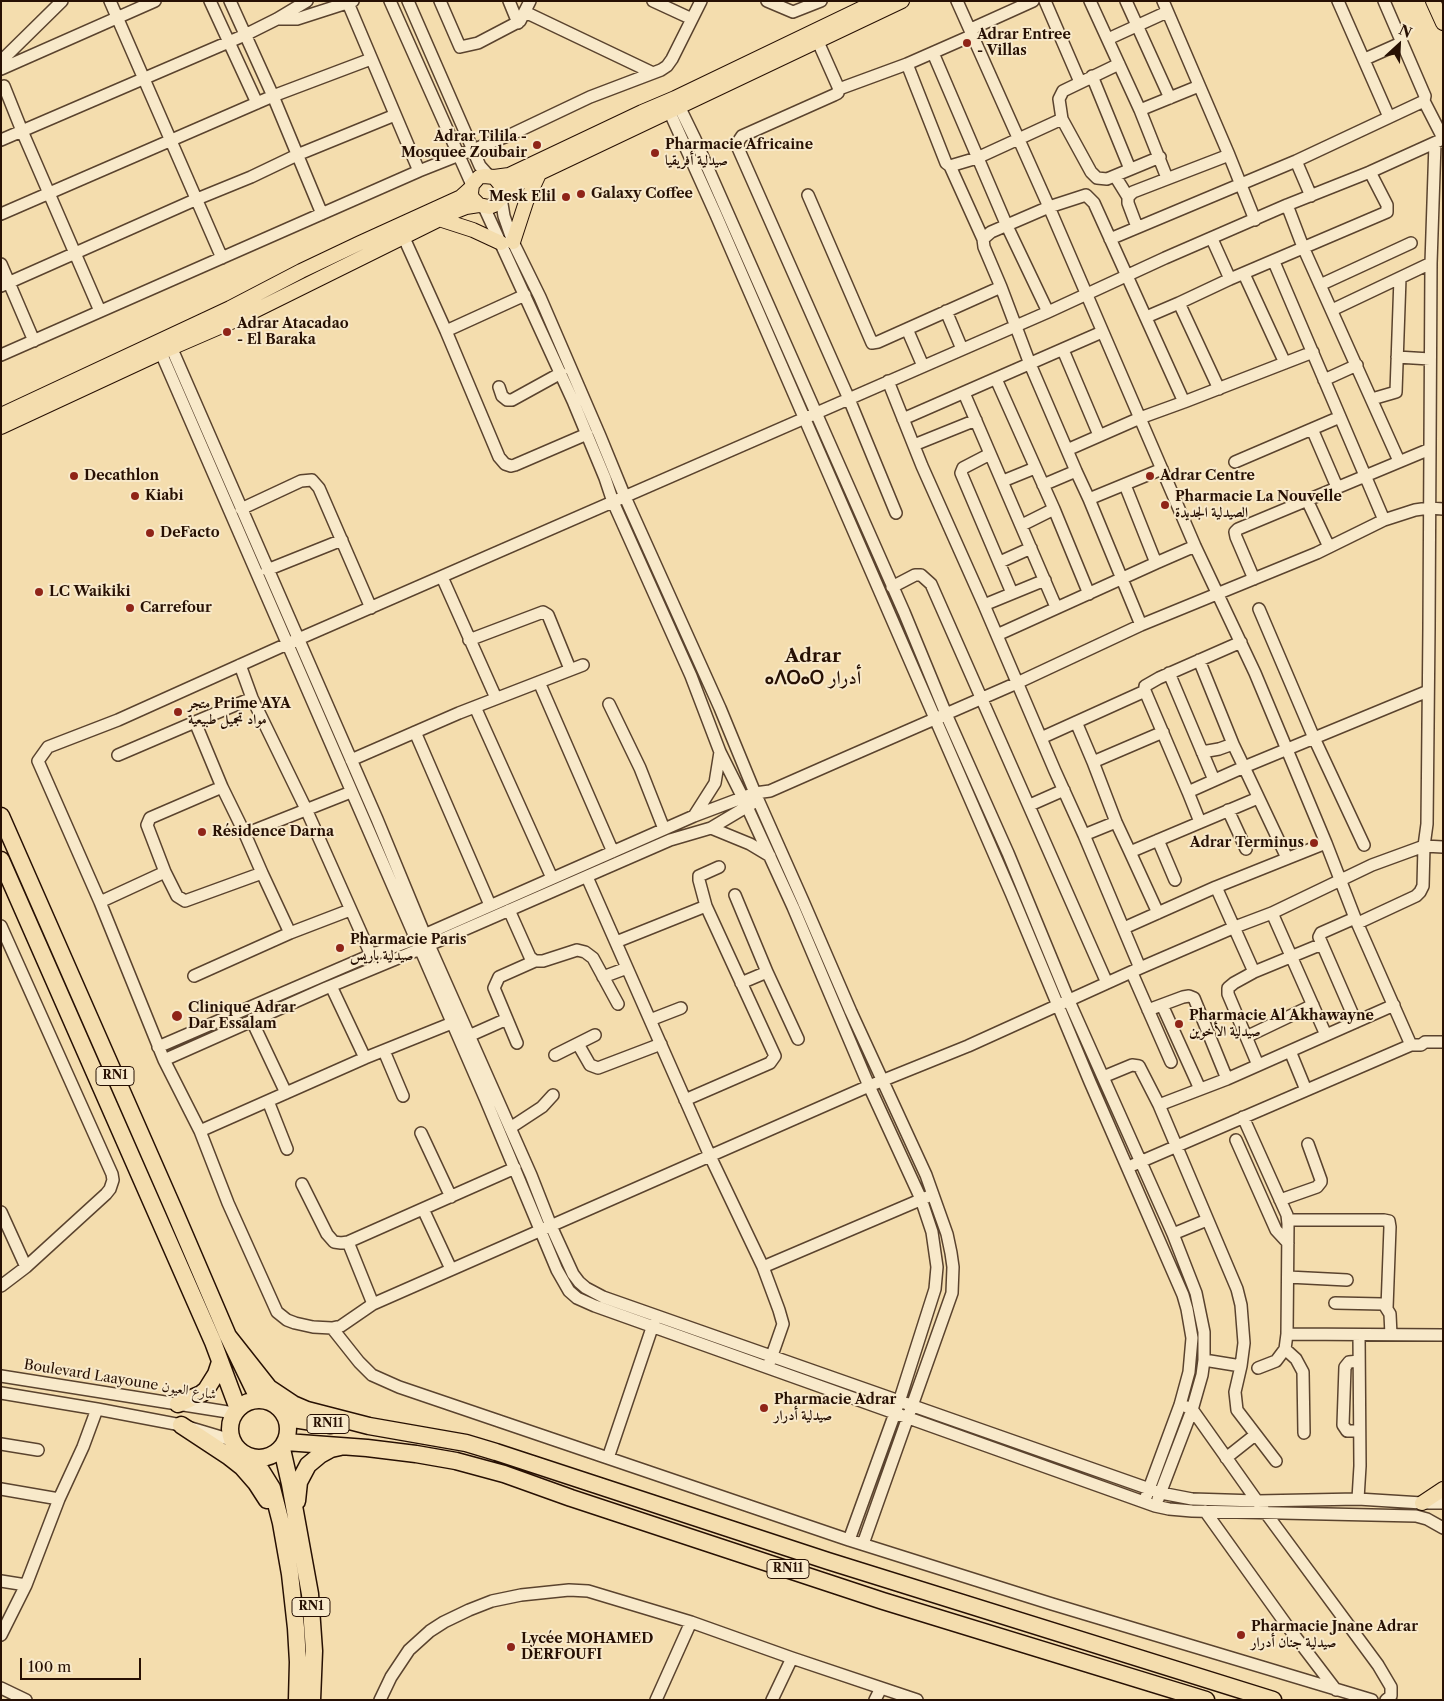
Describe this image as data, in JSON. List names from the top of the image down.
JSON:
{
  "streets": {
    "highway": ["RN1", "RN11"],
    "street": ["Boulevard Laayoune شارع العيون"]
  },
  "crossings": [
    ["RN1", "Boulevard Laayoune شارع العيون"],
    ["RN1", "RN11"],
    ["Boulevard Laayoune شارع العيون", "RN11"]
  ],
  "districts": ["Adrar ⴰⴷⵔⴰⵔ أدرار"],
  "places": [
    "Adrar Entree - Villas",
    "Adrar Tilila - Mosquee Zoubair",
    "Pharmacie Africaine صيدلية أفريقيا",
    "Galaxy Coffee",
    "Mesk Elil",
    "Adrar Atacadao - El Baraka",
    "Decathlon",
    "Adrar Centre",
    "Kiabi",
    "Pharmacie La Nouvelle الصيدلية الجديدة",
    "DeFacto",
    "LC Waikiki",
    "Carrefour",
    "متجر Prime AYA مواد تجميل طبيعية",
    "Résidence Darna",
    "Adrar Terminus",
    "Pharmacie Paris صيدلية باريس",
    "Clinique Adrar Dar Essalam",
    "Pharmacie Al Akhawayne صيدلية الأخوين",
    "Pharmacie Adrar صيدلية أدرار",
    "Pharmacie Jnane Adrar صيدلية جنان أدرار",
    "Lycée MOHAMED DERFOUFI"
  ],
  "scale_bar": "100 m",
  "north": "top right"
}
